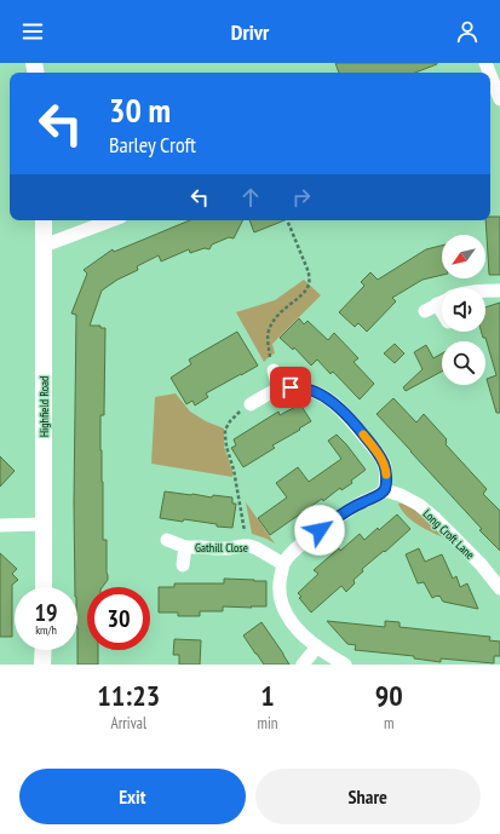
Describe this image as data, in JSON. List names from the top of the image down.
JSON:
{
  "streets": {
    "street": ["Highfield Road", "Long Croft Lane", "Gathill Close"]
  },
  "north": "bottom left",
  "page": {
    "header": "Drivr",
    "turn": ["30 m", "Barley Croft"],
    "speed": "19 km/h",
    "limit": "30",
    "eta": [
      "11:23",
      "Arrival",
      "1",
      "min",
      "90",
      "m"
    ],
    "buttons": ["Exit", "Share"]
  }
}
